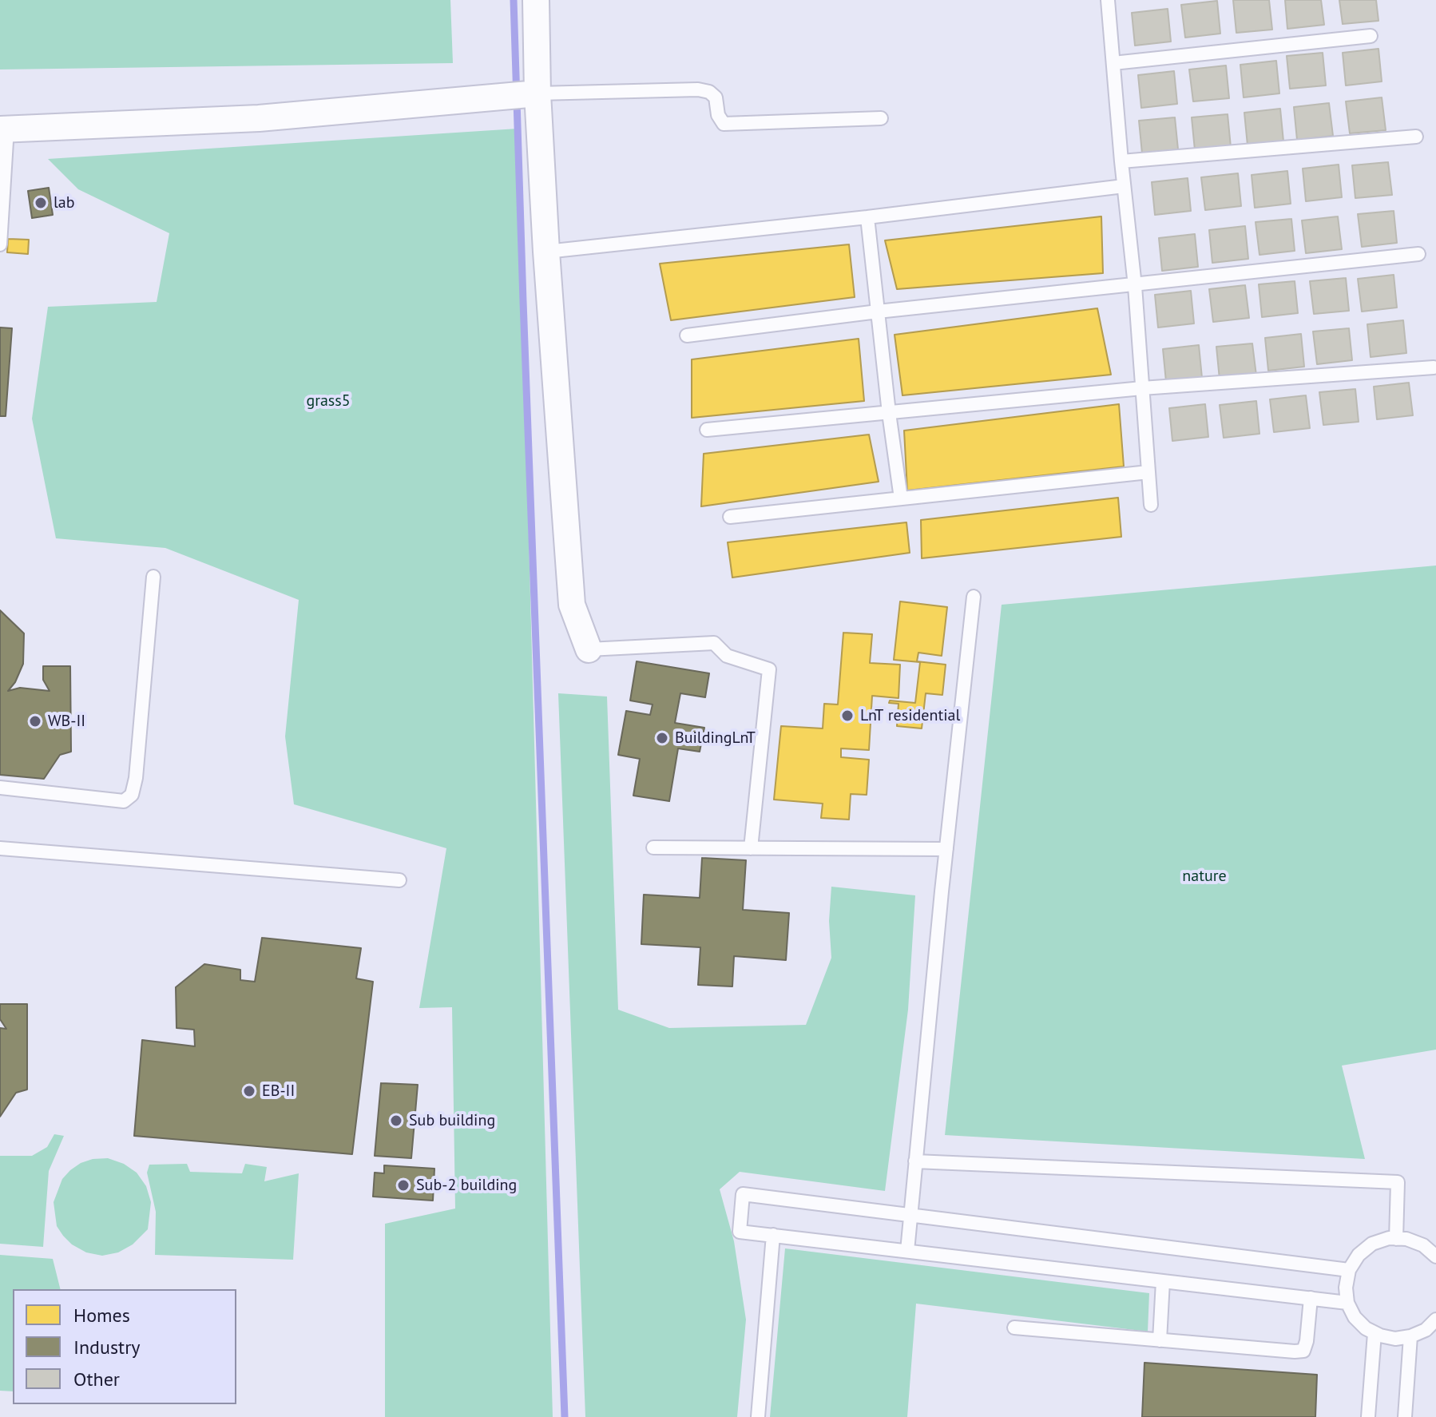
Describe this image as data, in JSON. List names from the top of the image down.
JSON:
{
  "parks": ["grass5", "nature"],
  "places": [
    "lab",
    "LnT residential",
    "WB-II",
    "BuildingLnT",
    "EB-II",
    "Sub building",
    "Sub-2 building"
  ],
  "legend": ["Homes", "Industry", "Other"]
}
